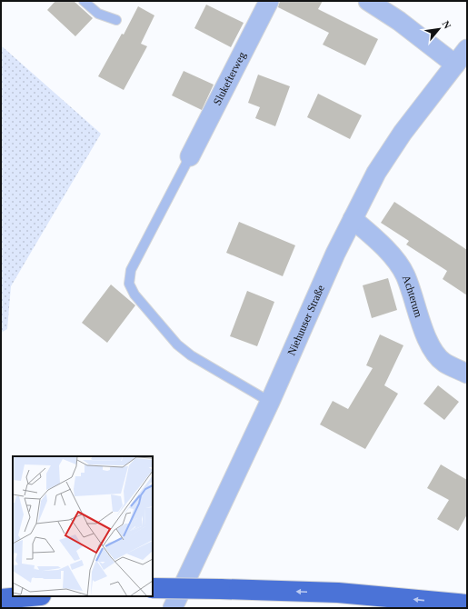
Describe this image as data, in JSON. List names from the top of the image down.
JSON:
{
  "streets": {
    "street": ["Slukefterweg", "Achterum", "Niehuuser Straße"]
  },
  "crossings": [
    ["Achterum", "Niehuuser Straße"]
  ],
  "north": "top right"
}
